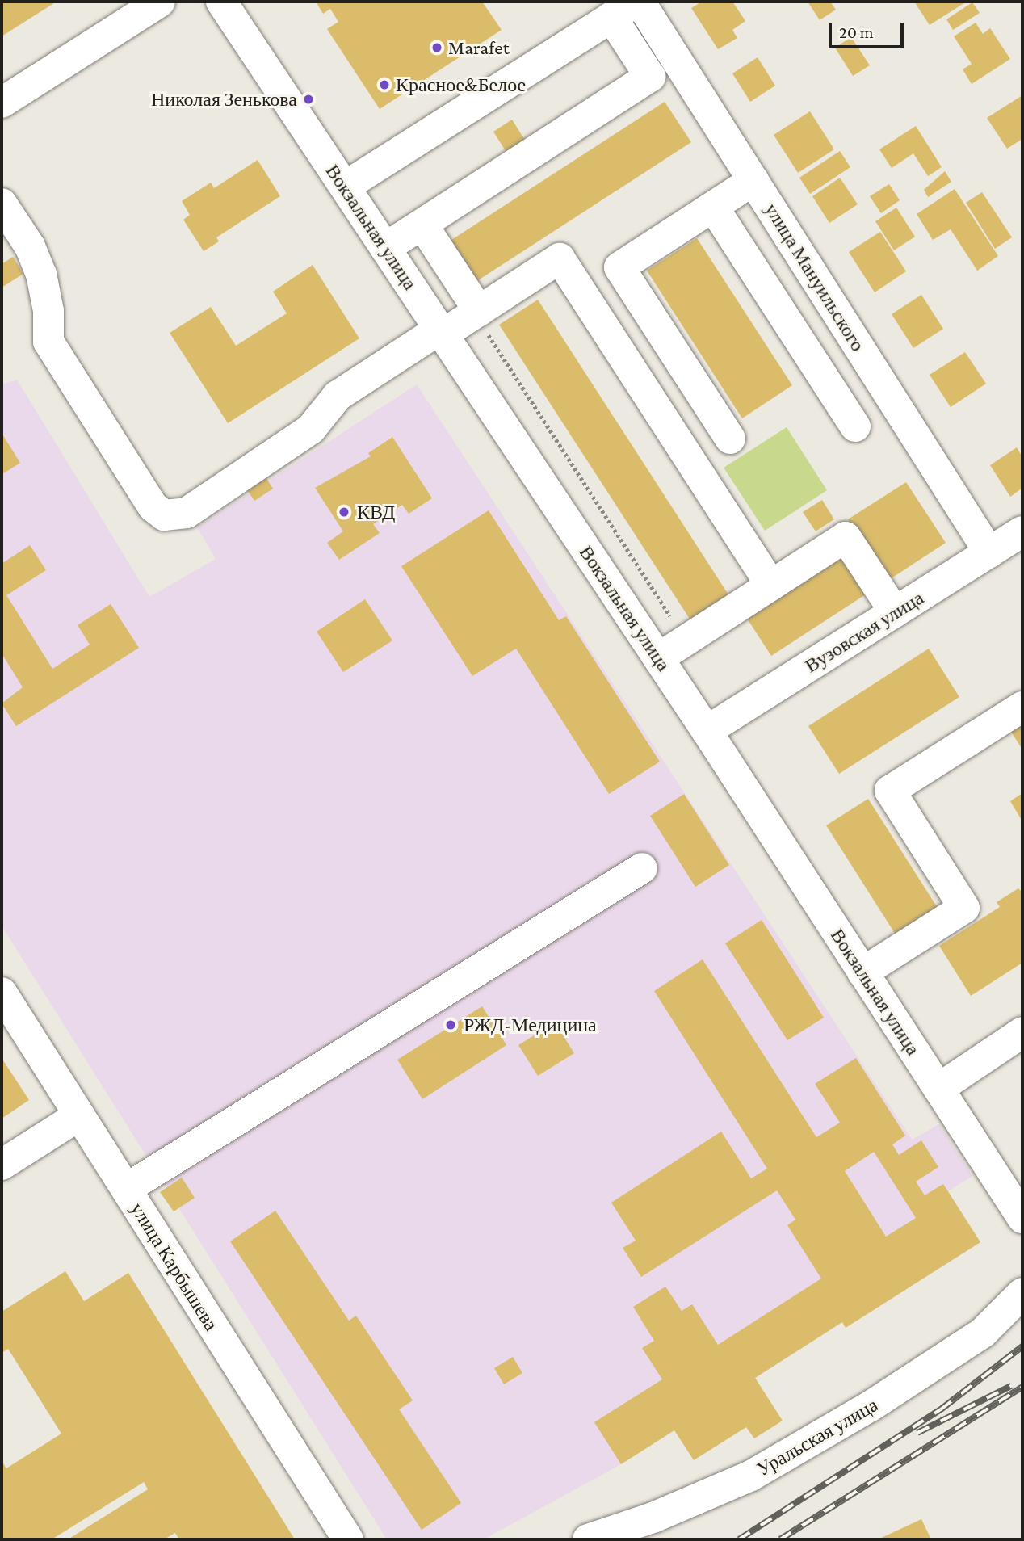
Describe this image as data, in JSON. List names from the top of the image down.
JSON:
{
  "streets": {
    "street": [
      "Вокзальная улица",
      "улица Мануильского",
      "Вузовская улица",
      "улица Карбышева",
      "Уральская улица"
    ]
  },
  "crossings": [
    ["Вокзальная улица", "Вузовская улица"],
    ["улица Мануильского", "Вузовская улица"]
  ],
  "places": [
    "Marafet",
    "Красное&Белое",
    "Николая Зенькова",
    "КВД",
    "РЖД-Медицина"
  ],
  "scale_bar": "20 m"
}
